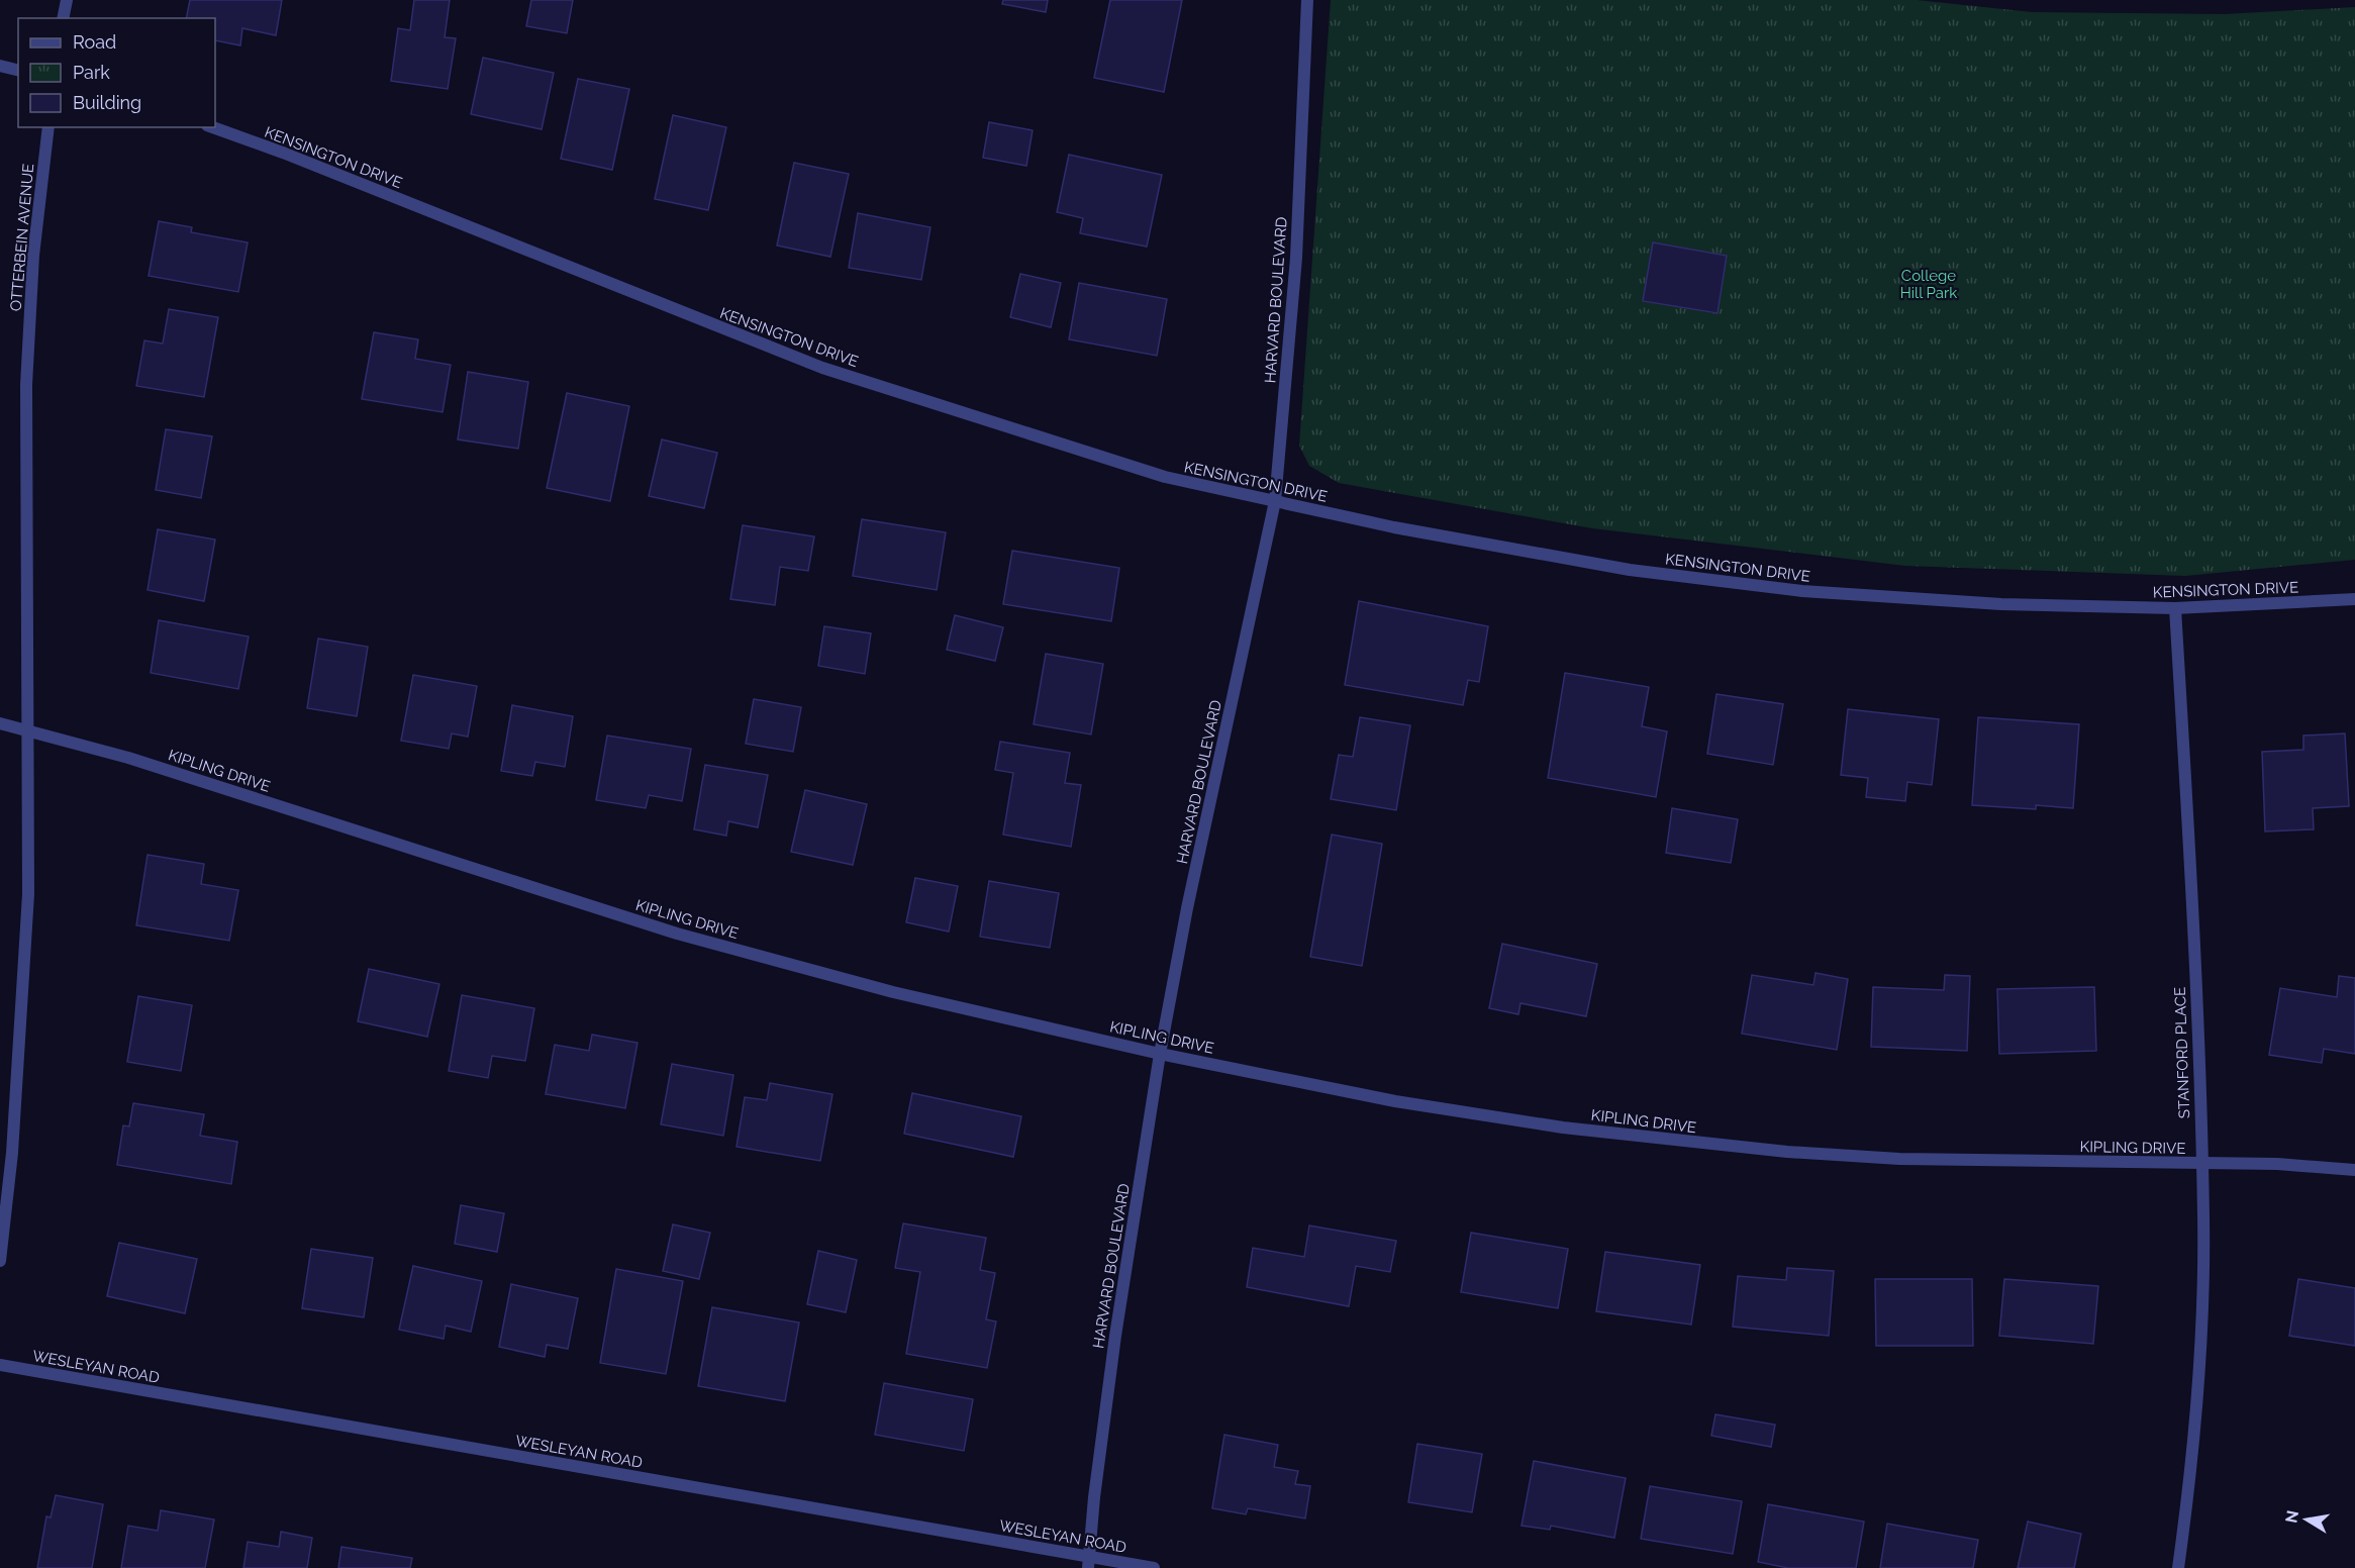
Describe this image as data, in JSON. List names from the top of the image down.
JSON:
{
  "streets": {
    "street": [
      "KENSINGTON DRIVE",
      "OTTERBEIN AVENUE",
      "HARVARD BOULEVARD",
      "KIPLING DRIVE",
      "STANFORD PLACE",
      "WESLEYAN ROAD"
    ]
  },
  "crossings": [
    ["KENSINGTON DRIVE", "HARVARD BOULEVARD"],
    ["KENSINGTON DRIVE", "STANFORD PLACE"],
    ["OTTERBEIN AVENUE", "KIPLING DRIVE"],
    ["HARVARD BOULEVARD", "KIPLING DRIVE"],
    ["HARVARD BOULEVARD", "WESLEYAN ROAD"],
    ["KIPLING DRIVE", "STANFORD PLACE"]
  ],
  "parks": ["College Hill Park"],
  "legend": ["Road", "Park", "Building"],
  "north": "left"
}
